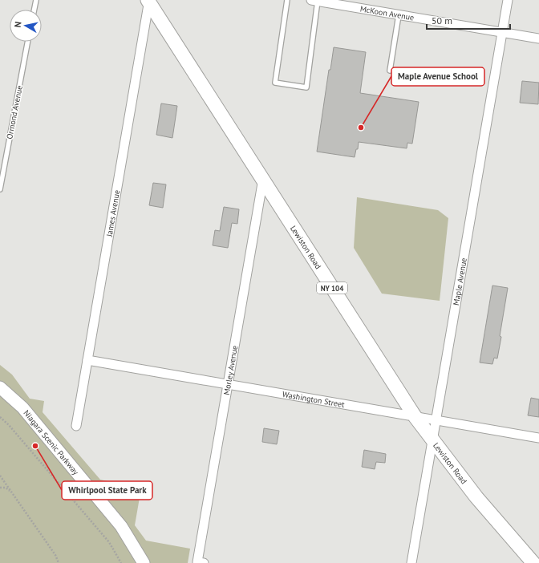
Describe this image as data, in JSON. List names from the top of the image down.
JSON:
{
  "streets": {
    "main road": ["Lewiston Road", "NY 104", "Niagara Scenic Parkway"],
    "street": [
      "McKoon Avenue",
      "James Avenue",
      "Maple Avenue",
      "Morley Avenue",
      "Washington Street"
    ],
    "lane": ["Ormond Avenue"]
  },
  "crossings": [
    ["McKoon Avenue", "Maple Avenue"],
    ["James Avenue", "Lewiston Road"],
    ["James Avenue", "Washington Street"],
    ["Lewiston Road", "Maple Avenue"],
    ["Lewiston Road", "Morley Avenue"],
    ["Lewiston Road", "Washington Street"],
    ["Maple Avenue", "Washington Street"],
    ["Morley Avenue", "Washington Street"]
  ],
  "places": ["Maple Avenue School", "Whirlpool State Park"],
  "scale_bar": "50 m",
  "north": "left"
}
